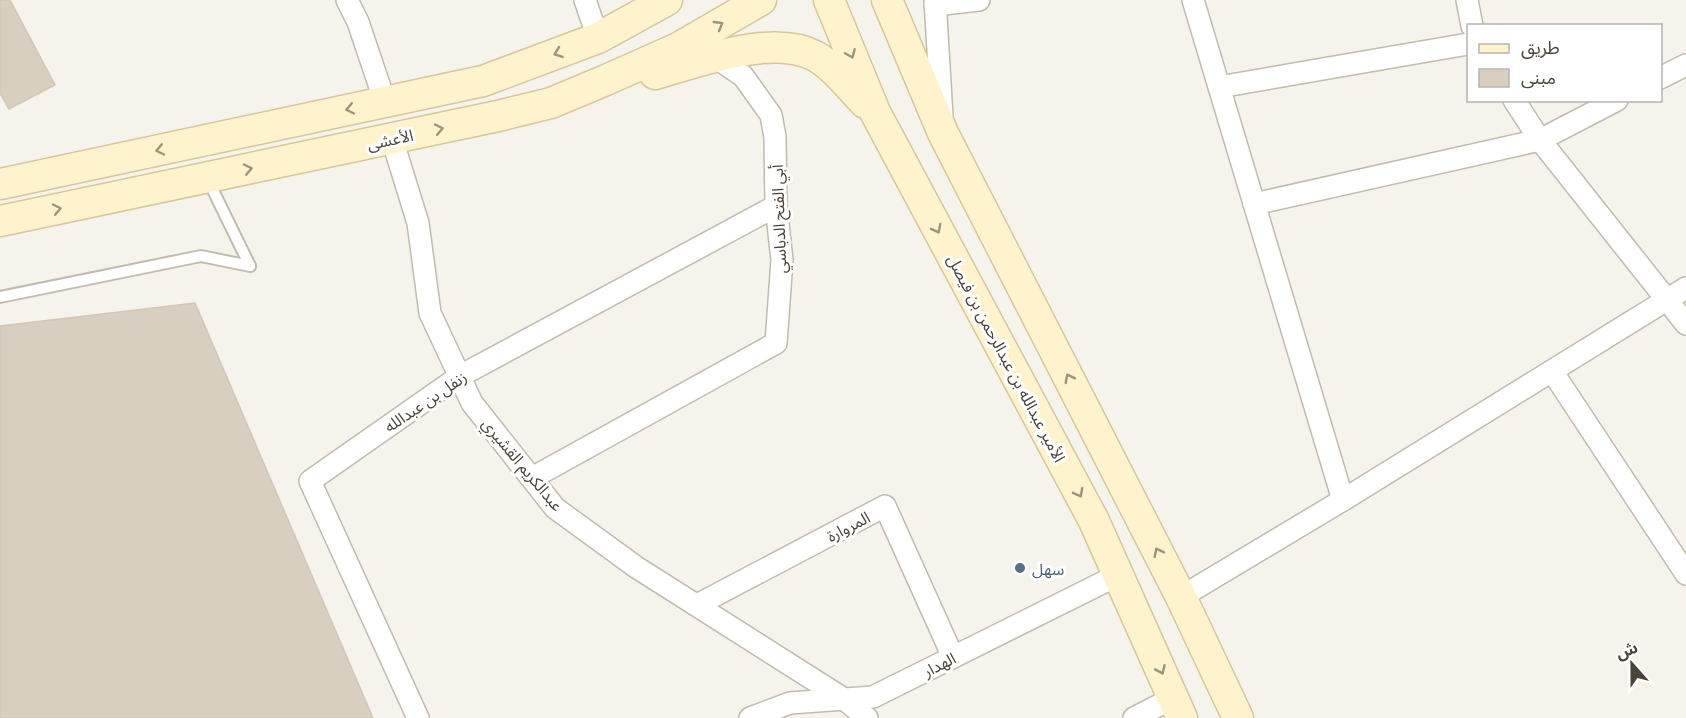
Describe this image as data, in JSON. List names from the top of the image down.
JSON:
{
  "streets": {
    "main road": ["الأعشى", "الأمير عبدالله بن عبدالرحمن بن فيصل"],
    "street": [
      "أبي الفتح الدباسي",
      "زنفل بن عبدالله",
      "عبدالكريم القشيري",
      "المروارة",
      "الهدار"
    ]
  },
  "crossings": [
    ["الأعشى", "أبي الفتح الدباسي"],
    ["الأعشى", "عبدالكريم القشيري"],
    ["أبي الفتح الدباسي", "زنفل بن عبدالله"],
    ["أبي الفتح الدباسي", "عبدالكريم القشيري"],
    ["الأمير عبدالله بن عبدالرحمن بن فيصل", "الهدار"],
    ["زنفل بن عبدالله", "عبدالكريم القشيري"],
    ["عبدالكريم القشيري", "المروارة"],
    ["عبدالكريم القشيري", "الهدار"],
    ["المروارة", "الهدار"]
  ],
  "places": ["سهل"],
  "legend": ["طريق", "مبنى"],
  "north": "top"
}
